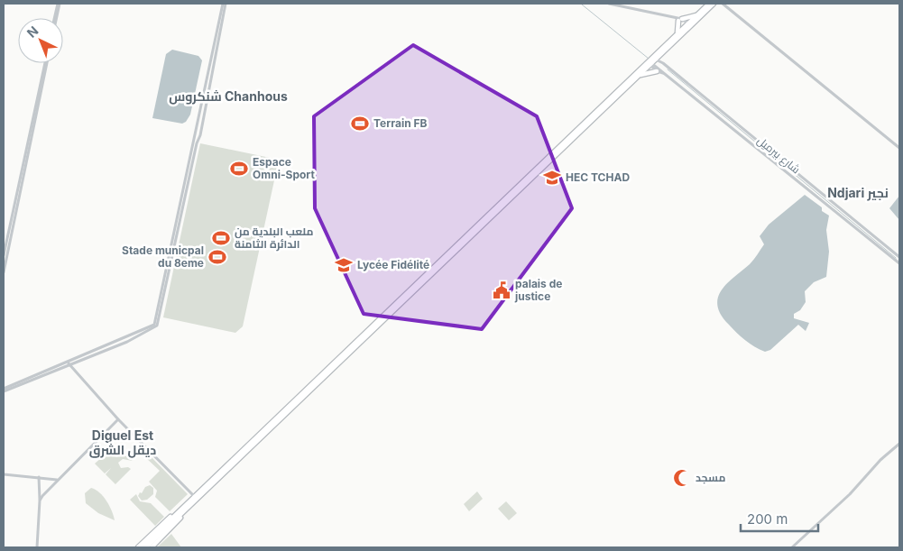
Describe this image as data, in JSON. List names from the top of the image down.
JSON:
{
  "streets": {
    "street": ["شارع بيرميل"]
  },
  "districts": ["شنكروس Chanhous", "Ndjari نجير", "Diguel Est ديقل الشرق"],
  "places": {
    "sports": [
      "Terrain FB",
      "Espace Omni-Sport",
      "ملعب البلدية من الدائرة الثامنة",
      "Stade municpal du 8eme"
    ],
    "school or university": ["HEC TCHAD", "Lycée Fidélité"],
    "public building": ["palais de justice"],
    "mosque": ["مسجد"]
  },
  "scale_bar": "200 m",
  "north": "top left"
}
